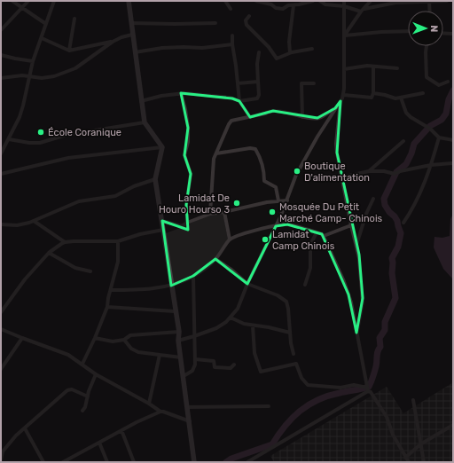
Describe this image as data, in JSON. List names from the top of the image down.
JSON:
{
  "places": [
    "École Coranique",
    "Boutique D'alimentation",
    "Lamidat De Houro Hourso 3",
    "Mosquée Du Petit Marché Camp- Chinois",
    "Lamidat Camp Chinois"
  ],
  "north": "right"
}
